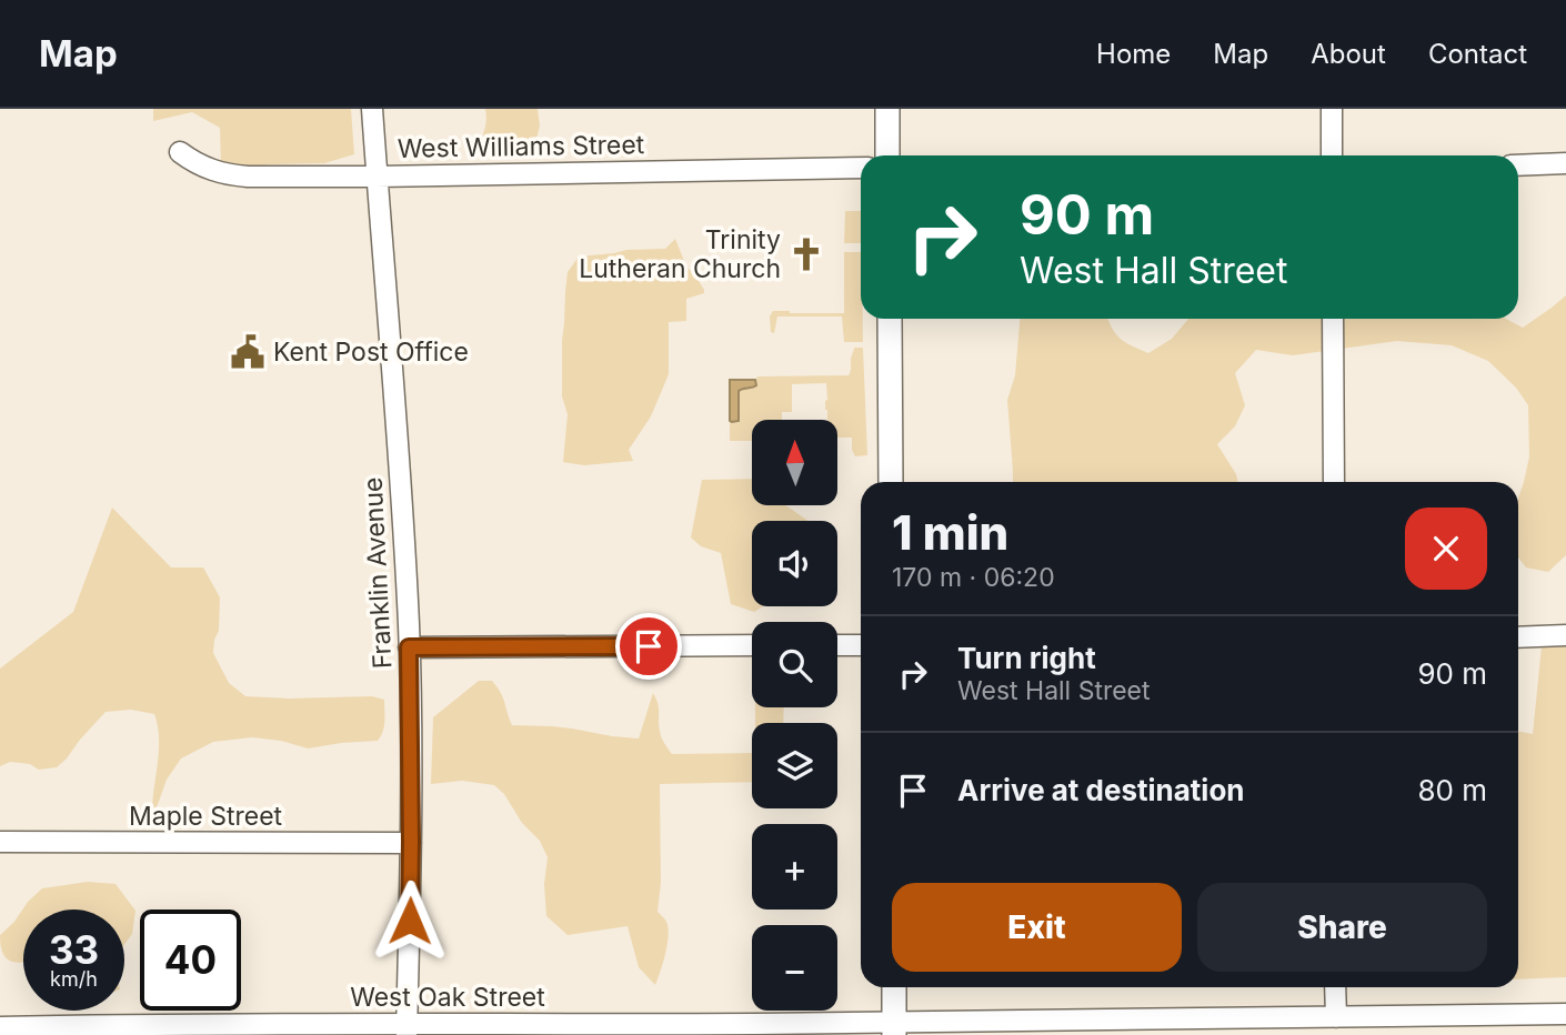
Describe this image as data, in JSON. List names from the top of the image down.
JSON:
{
  "streets": {
    "street": [
      "West Williams Street",
      "Franklin Avenue",
      "Maple Street",
      "West Oak Street"
    ]
  },
  "crossings": [
    ["West Williams Street", "Franklin Avenue"],
    ["Franklin Avenue", "Maple Street"],
    ["Franklin Avenue", "West Oak Street"]
  ],
  "places": {
    "church": ["Trinity Lutheran Church"],
    "public building": ["Kent Post Office"]
  },
  "north": "top",
  "page": {
    "header": "Map",
    "nav": [
      "Home",
      "Map",
      "About",
      "Contact"
    ],
    "turn": ["90 m", "West Hall Street"],
    "map_buttons": ["+", "−"],
    "heading": ["1 min", "170 m · 06:20"],
    "list": [
      {
        "name": "Turn right",
        "note": "West Hall Street",
        "value": "90 m"
      },
      {
        "name": "Arrive at destination",
        "value": "80 m"
      }
    ],
    "buttons": ["Exit", "Share"],
    "speed": "33 km/h",
    "limit": "40"
  }
}
